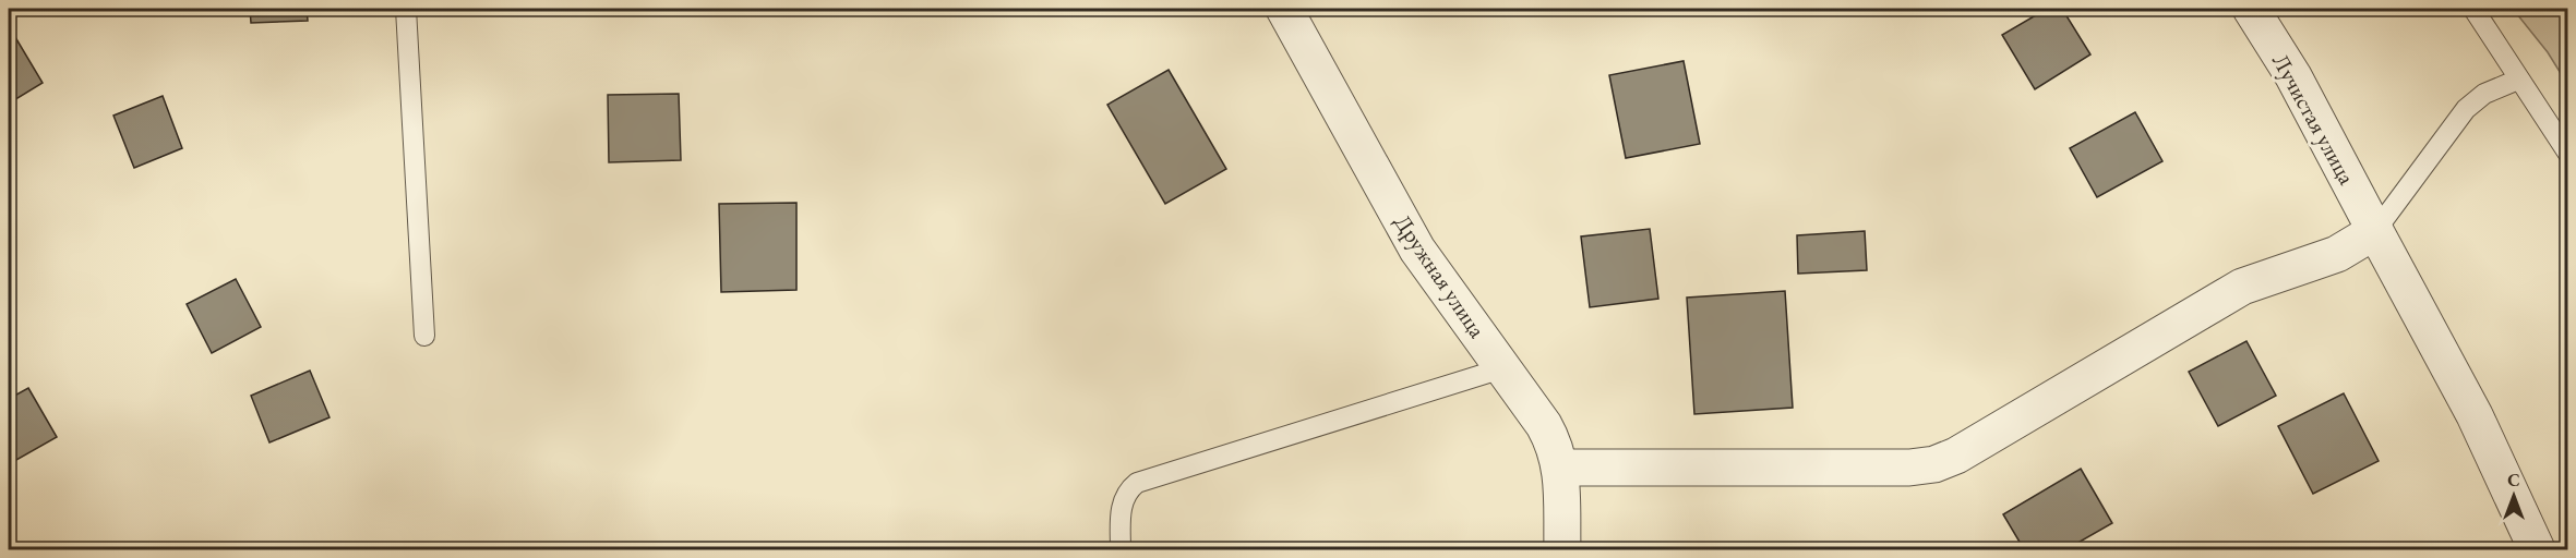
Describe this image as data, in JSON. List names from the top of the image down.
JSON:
{
  "streets": {
    "street": ["Лучистая улица", "Дружная улица"]
  },
  "north": "top"
}
